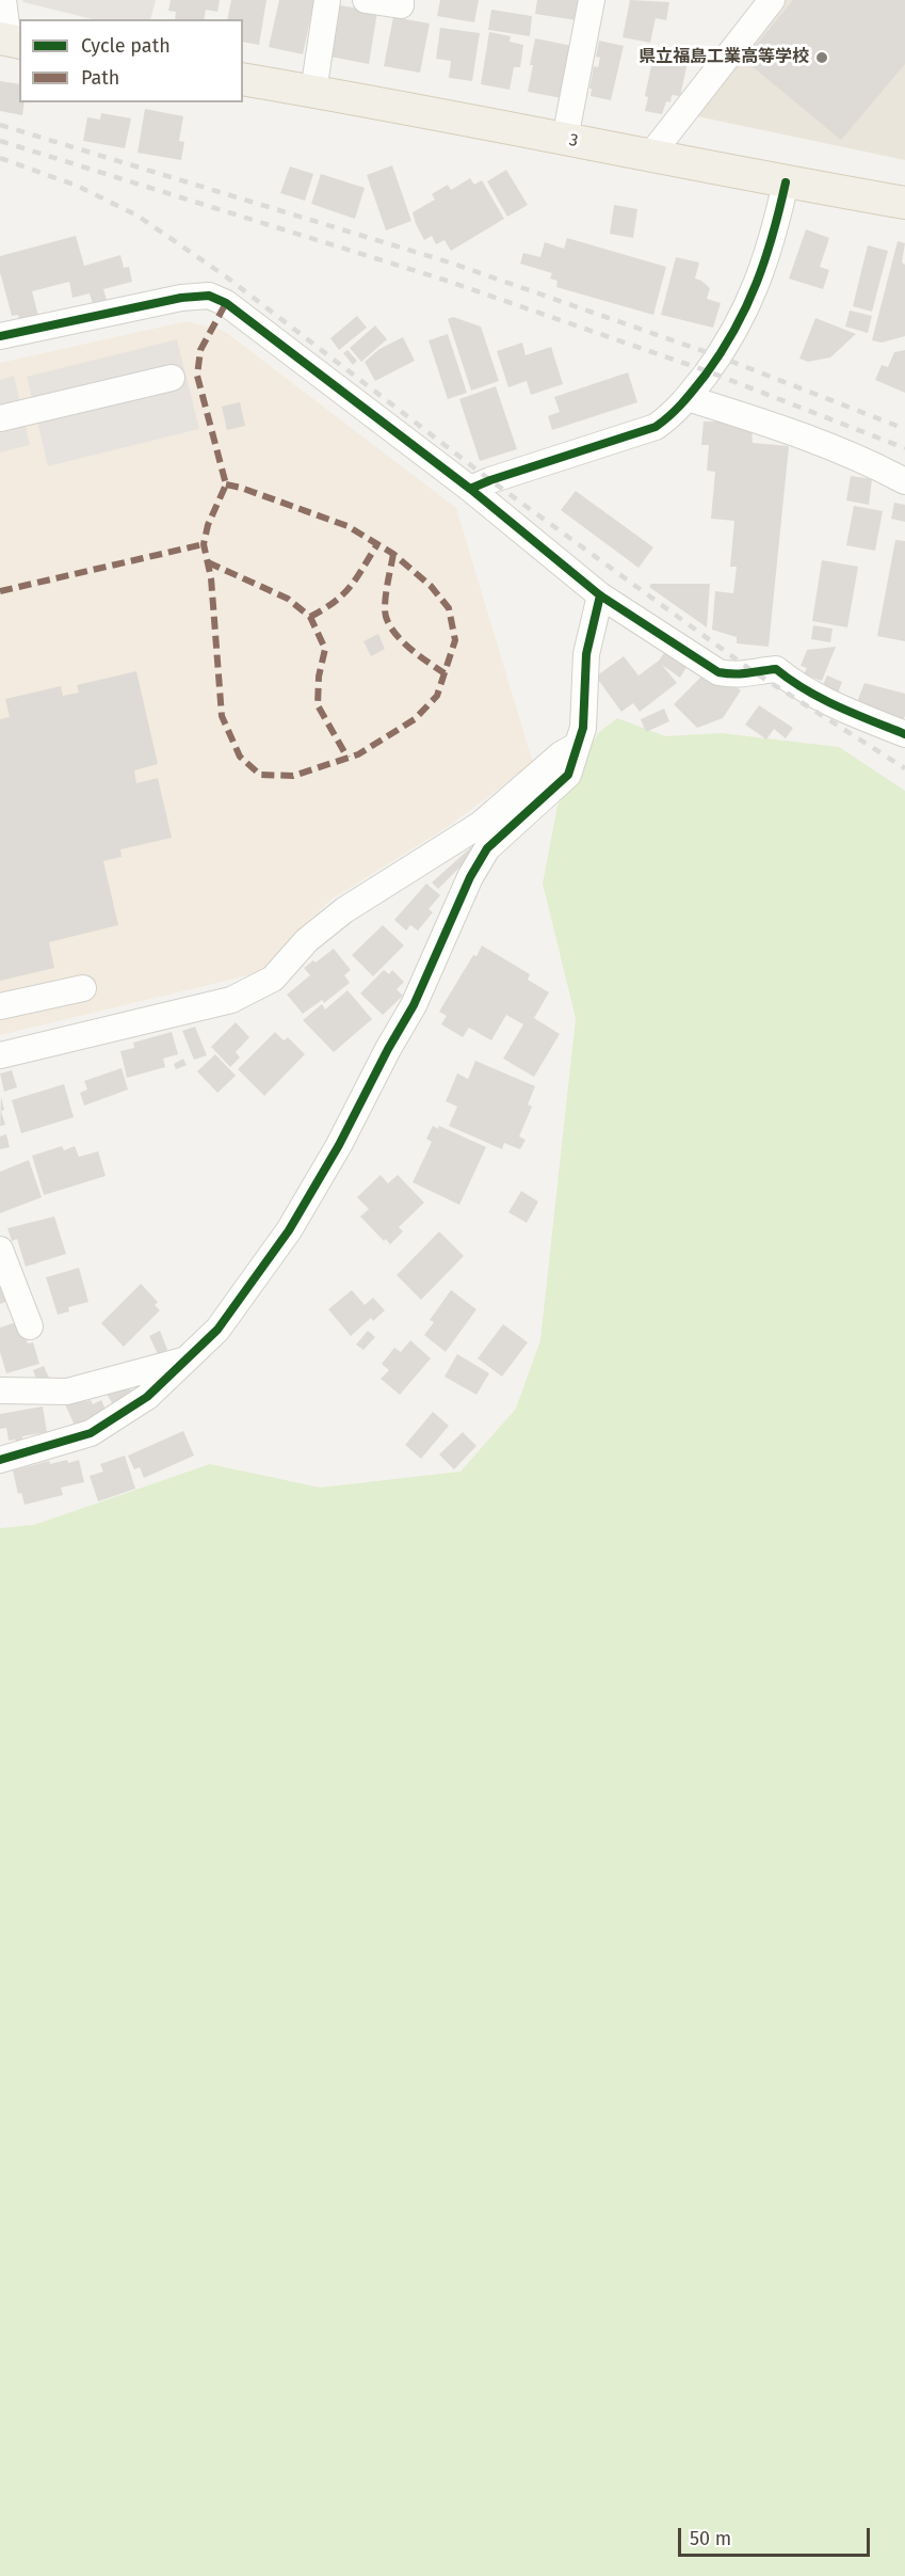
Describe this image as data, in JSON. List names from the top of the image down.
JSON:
{
  "streets": {
    "main road": ["3"]
  },
  "places": ["県立福島工業高等学校"],
  "legend": ["Cycle path", "Path"],
  "scale_bar": "50 m"
}
